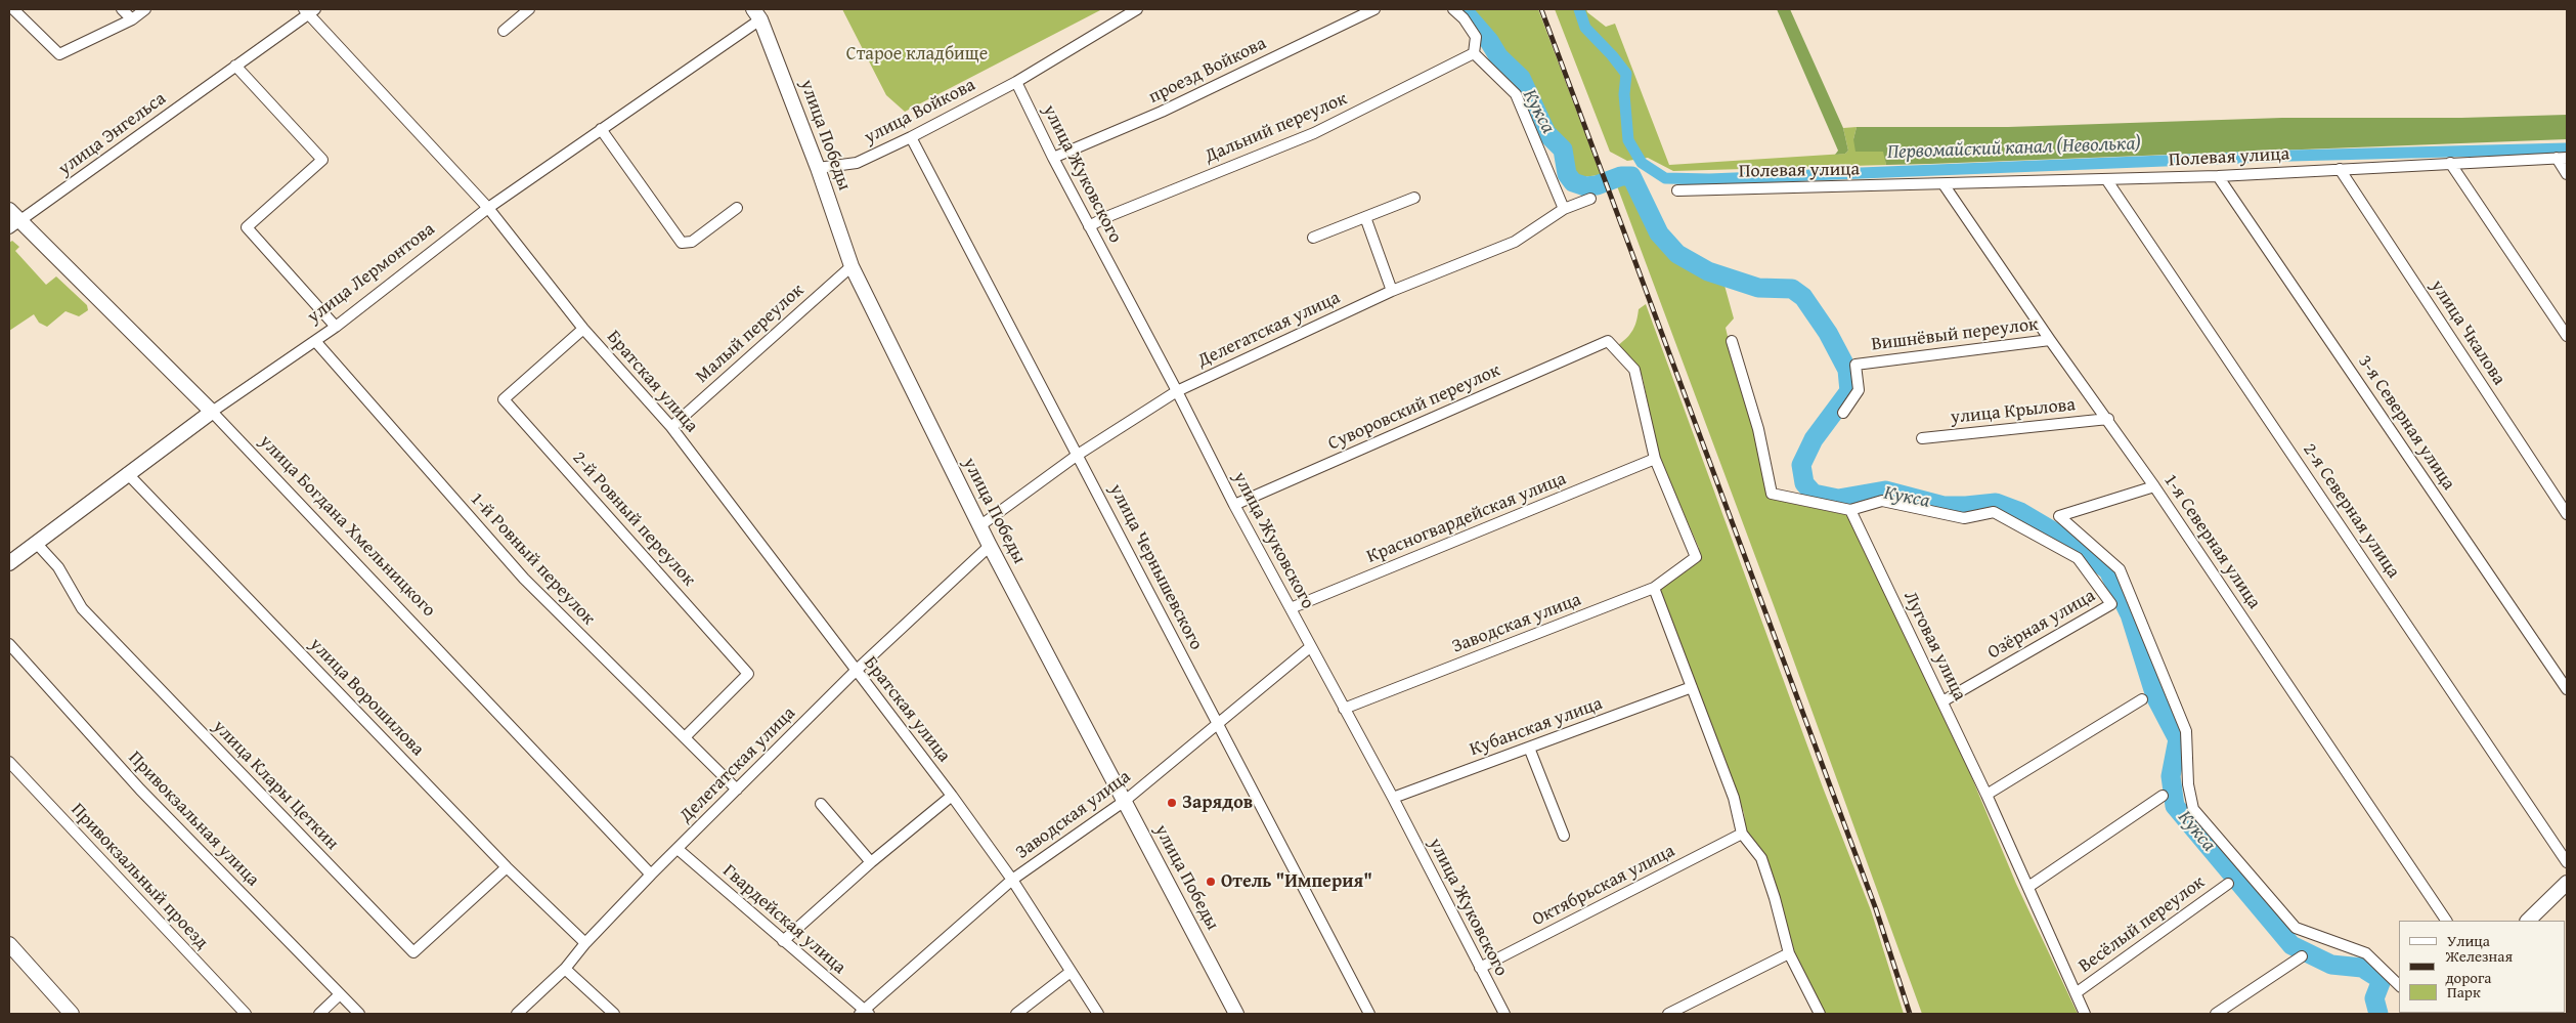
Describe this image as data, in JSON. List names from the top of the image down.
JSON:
{
  "streets": {
    "street": [
      "проезд Войкова",
      "улица Войкова",
      "Дальний переулок",
      "улица Энгельса",
      "улица Победы",
      "Полевая улица",
      "улица Жуковского",
      "улица Лермонтова",
      "Делегатская улица",
      "улица Чкалова",
      "Малый переулок",
      "Вишнёвый переулок",
      "Братская улица",
      "Суворовский переулок",
      "улица Крылова",
      "3-я Северная улица",
      "2-я Северная улица",
      "Красногвардейская улица",
      "2-й Ровный переулок",
      "улица Богдана Хмельницкого",
      "1-я Северная улица",
      "1-й Ровный переулок",
      "улица Чернышевского",
      "Заводская улица",
      "Озёрная улица",
      "Луговая улица",
      "улица Ворошилова",
      "Кубанская улица",
      "улица Клары Цеткин",
      "Привокзальная улица",
      "Привокзальный проезд",
      "Октябрьская улица",
      "Гвардейская улица",
      "Весёлый переулок"
    ]
  },
  "crossings": [
    ["проезд Войкова", "улица Жуковского"],
    ["улица Войкова", "улица Победы"],
    ["улица Войкова", "улица Жуковского"],
    ["улица Войкова", "улица Чернышевского"],
    ["Дальний переулок", "улица Жуковского"],
    ["улица Энгельса", "Братская улица"],
    ["улица Энгельса", "улица Богдана Хмельницкого"],
    ["улица Победы", "улица Лермонтова"],
    ["улица Победы", "Делегатская улица"],
    ["улица Победы", "Малый переулок"],
    ["улица Победы", "Заводская улица"],
    ["Полевая улица", "улица Чкалова"],
    ["Полевая улица", "3-я Северная улица"],
    ["Полевая улица", "2-я Северная улица"],
    ["Полевая улица", "1-я Северная улица"],
    ["улица Жуковского", "Делегатская улица"],
    ["улица Жуковского", "Суворовский переулок"],
    ["улица Жуковского", "Красногвардейская улица"],
    ["улица Жуковского", "Заводская улица"],
    ["улица Жуковского", "Кубанская улица"],
    ["улица Жуковского", "Октябрьская улица"],
    ["улица Лермонтова", "Братская улица"],
    ["улица Лермонтова", "улица Богдана Хмельницкого"],
    ["улица Лермонтова", "1-й Ровный переулок"],
    ["улица Лермонтова", "улица Ворошилова"],
    ["улица Лермонтова", "улица Клары Цеткин"],
    ["Делегатская улица", "Братская улица"],
    ["Делегатская улица", "улица Богдана Хмельницкого"],
    ["Делегатская улица", "1-й Ровный переулок"],
    ["Делегатская улица", "улица Чернышевского"],
    ["Делегатская улица", "улица Ворошилова"],
    ["Делегатская улица", "Гвардейская улица"],
    ["Малый переулок", "Братская улица"],
    ["Вишнёвый переулок", "1-я Северная улица"],
    ["Братская улица", "2-й Ровный переулок"],
    ["Братская улица", "Заводская улица"],
    ["Суворовский переулок", "Красногвардейская улица"],
    ["Суворовский переулок", "Заводская улица"],
    ["улица Крылова", "1-я Северная улица"],
    ["Красногвардейская улица", "Заводская улица"],
    ["2-й Ровный переулок", "1-й Ровный переулок"],
    ["улица Чернышевского", "Заводская улица"],
    ["Заводская улица", "Гвардейская улица"],
    ["Озёрная улица", "Луговая улица"],
    ["Луговая улица", "Весёлый переулок"],
    ["улица Ворошилова", "улица Клары Цеткин"]
  ],
  "water": ["Кукса", "Первомайский канал (Неволька)"],
  "parks": ["Старое кладбище"],
  "places": ["Зарядов", "Отель \"Империя\""],
  "legend": ["Улица", "Железная дорога", "Парк"]
}
